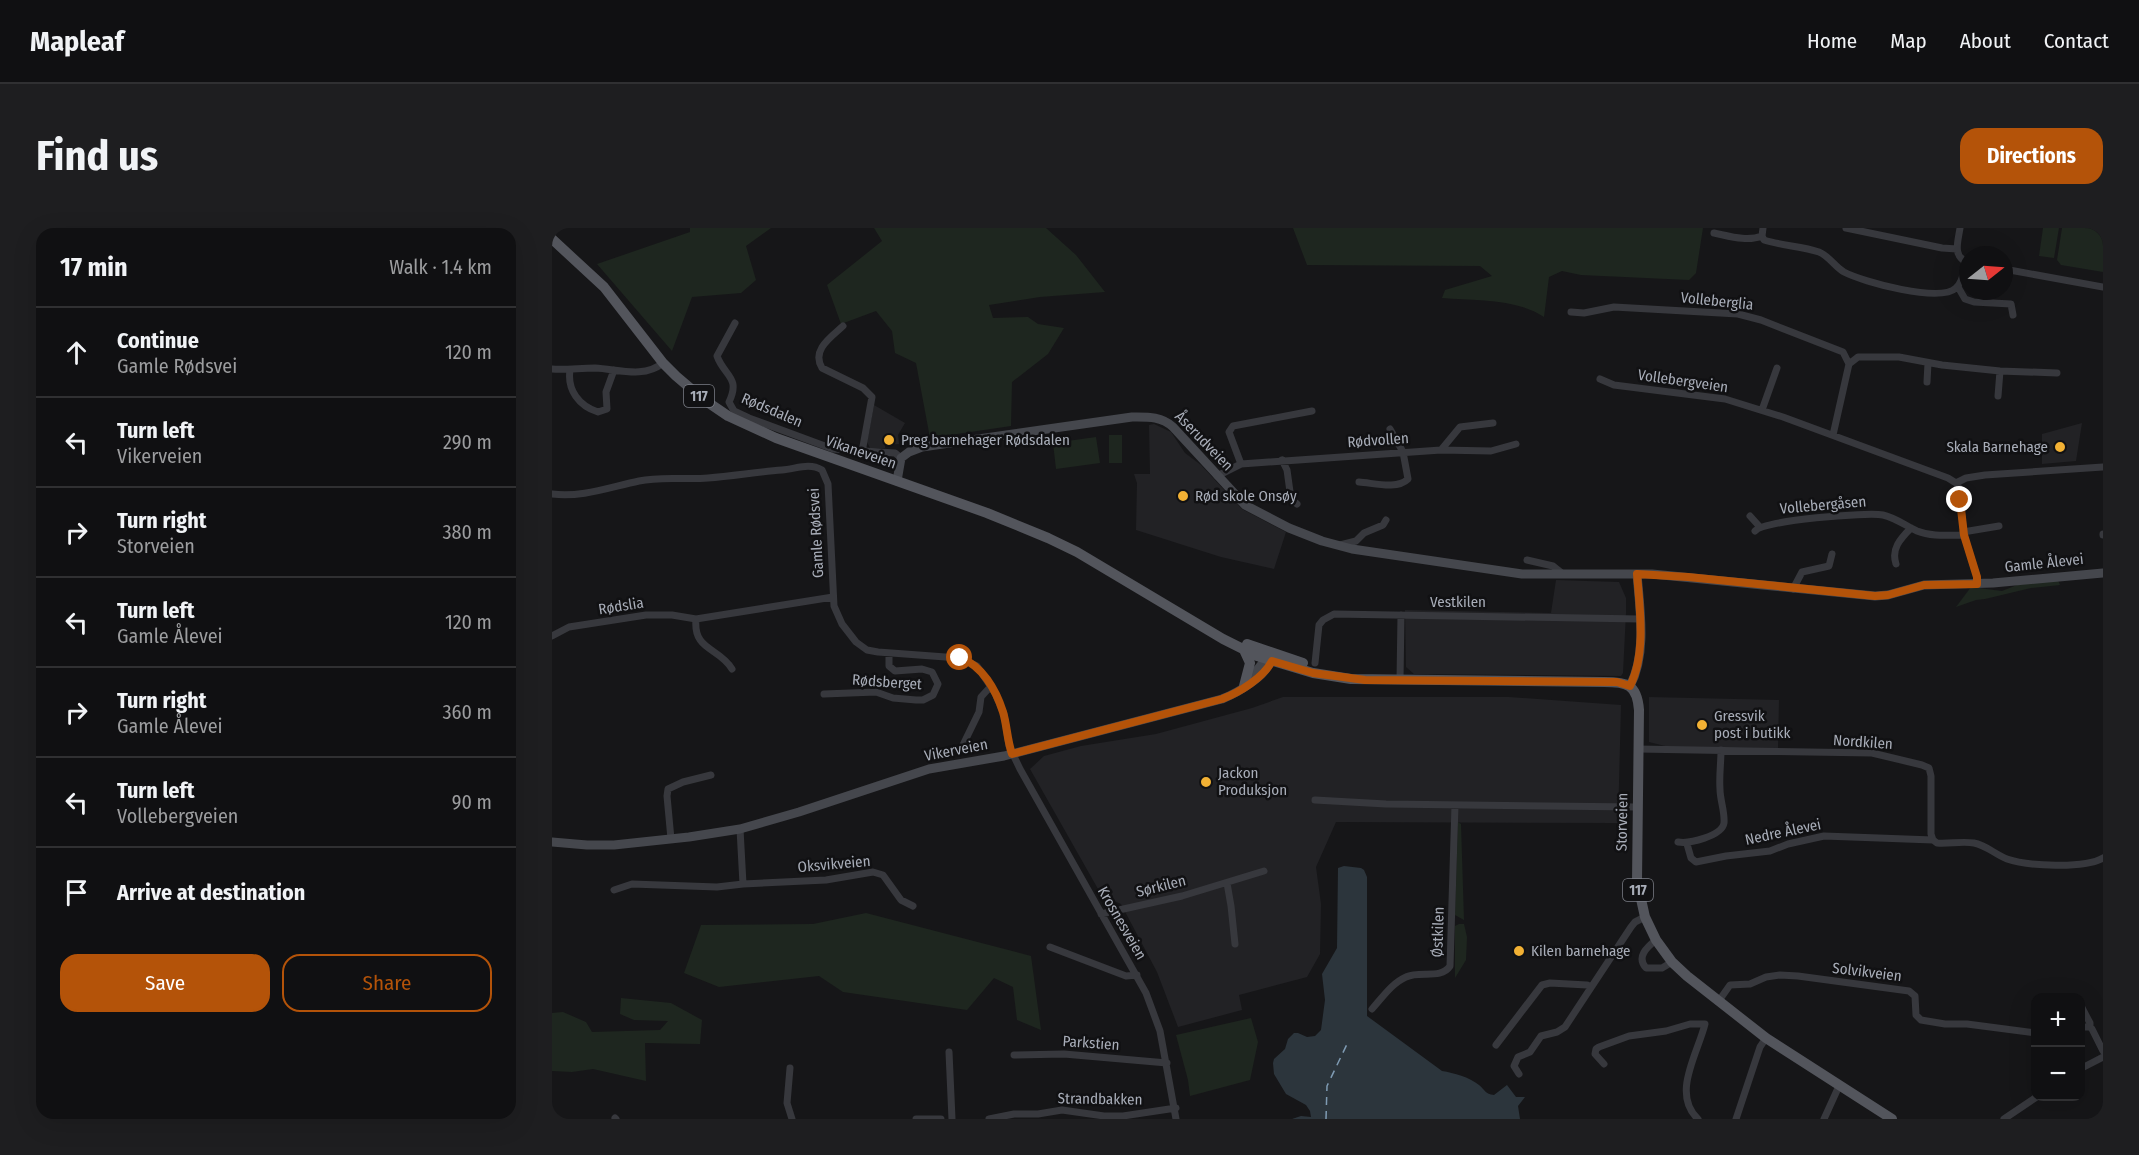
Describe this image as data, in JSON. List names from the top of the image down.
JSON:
{
  "streets": {
    "main road": [
      "117",
      "Åserudveien",
      "Vikaneveien",
      "Gamle Ålevei",
      "Vikerveien",
      "Storveien"
    ],
    "street": [
      "Volleberglia",
      "Vollebergveien",
      "Rødsdalen",
      "Rødvollen",
      "Vollebergåsen",
      "Gamle Rødsvei",
      "Vestkilen",
      "Rødslia",
      "Rødsberget",
      "Nordkilen",
      "Nedre Ålevei",
      "Oksvikveien",
      "Sørkilen",
      "Krosnesveien",
      "Østkilen",
      "Solvikveien",
      "Parkstien",
      "Strandbakken"
    ]
  },
  "crossings": [
    ["117", "Vikaneveien"],
    ["117", "Vikerveien"],
    ["117", "Storveien"],
    ["Rødsdalen", "Åserudveien"],
    ["Rødvollen", "Åserudveien"],
    ["Åserudveien", "Gamle Ålevei"],
    ["Vikaneveien", "Vikerveien"],
    ["Gamle Rødsvei", "Rødslia"],
    ["Gamle Rødsvei", "Rødsberget"],
    ["Gamle Rødsvei", "Vikerveien"],
    ["Gamle Rødsvei", "Krosnesveien"],
    ["Nordkilen", "Storveien"],
    ["Nordkilen", "Nedre Ålevei"],
    ["Vikerveien", "Krosnesveien"],
    ["Storveien", "Solvikveien"],
    ["Sørkilen", "Krosnesveien"],
    ["Krosnesveien", "Parkstien"],
    ["Krosnesveien", "Strandbakken"]
  ],
  "places": [
    "Preg barnehager Rødsdalen",
    "Skala Barnehage",
    "Rød skole Onsøy",
    "Gressvik post i butikk",
    "Jackon Produksjon",
    "Kilen barnehage"
  ],
  "north": "right",
  "page": {
    "header": "Mapleaf",
    "nav": [
      "Home",
      "Map",
      "About",
      "Contact"
    ],
    "buttons": [
      "Directions",
      ["Save", "Share"]
    ],
    "title": "Find us",
    "heading": ["17 min", "Walk · 1.4 km"],
    "list": [
      ["Continue", "Gamle Rødsvei", "120 m"],
      ["Turn left", "Vikerveien", "290 m"],
      ["Turn right", "Storveien", "380 m"],
      ["Turn left", "Gamle Ålevei", "120 m"],
      ["Turn right", "Gamle Ålevei", "360 m"],
      ["Turn left", "Vollebergveien", "90 m"],
      "Arrive at destination"
    ],
    "map_buttons": ["+", "−"]
  }
}
